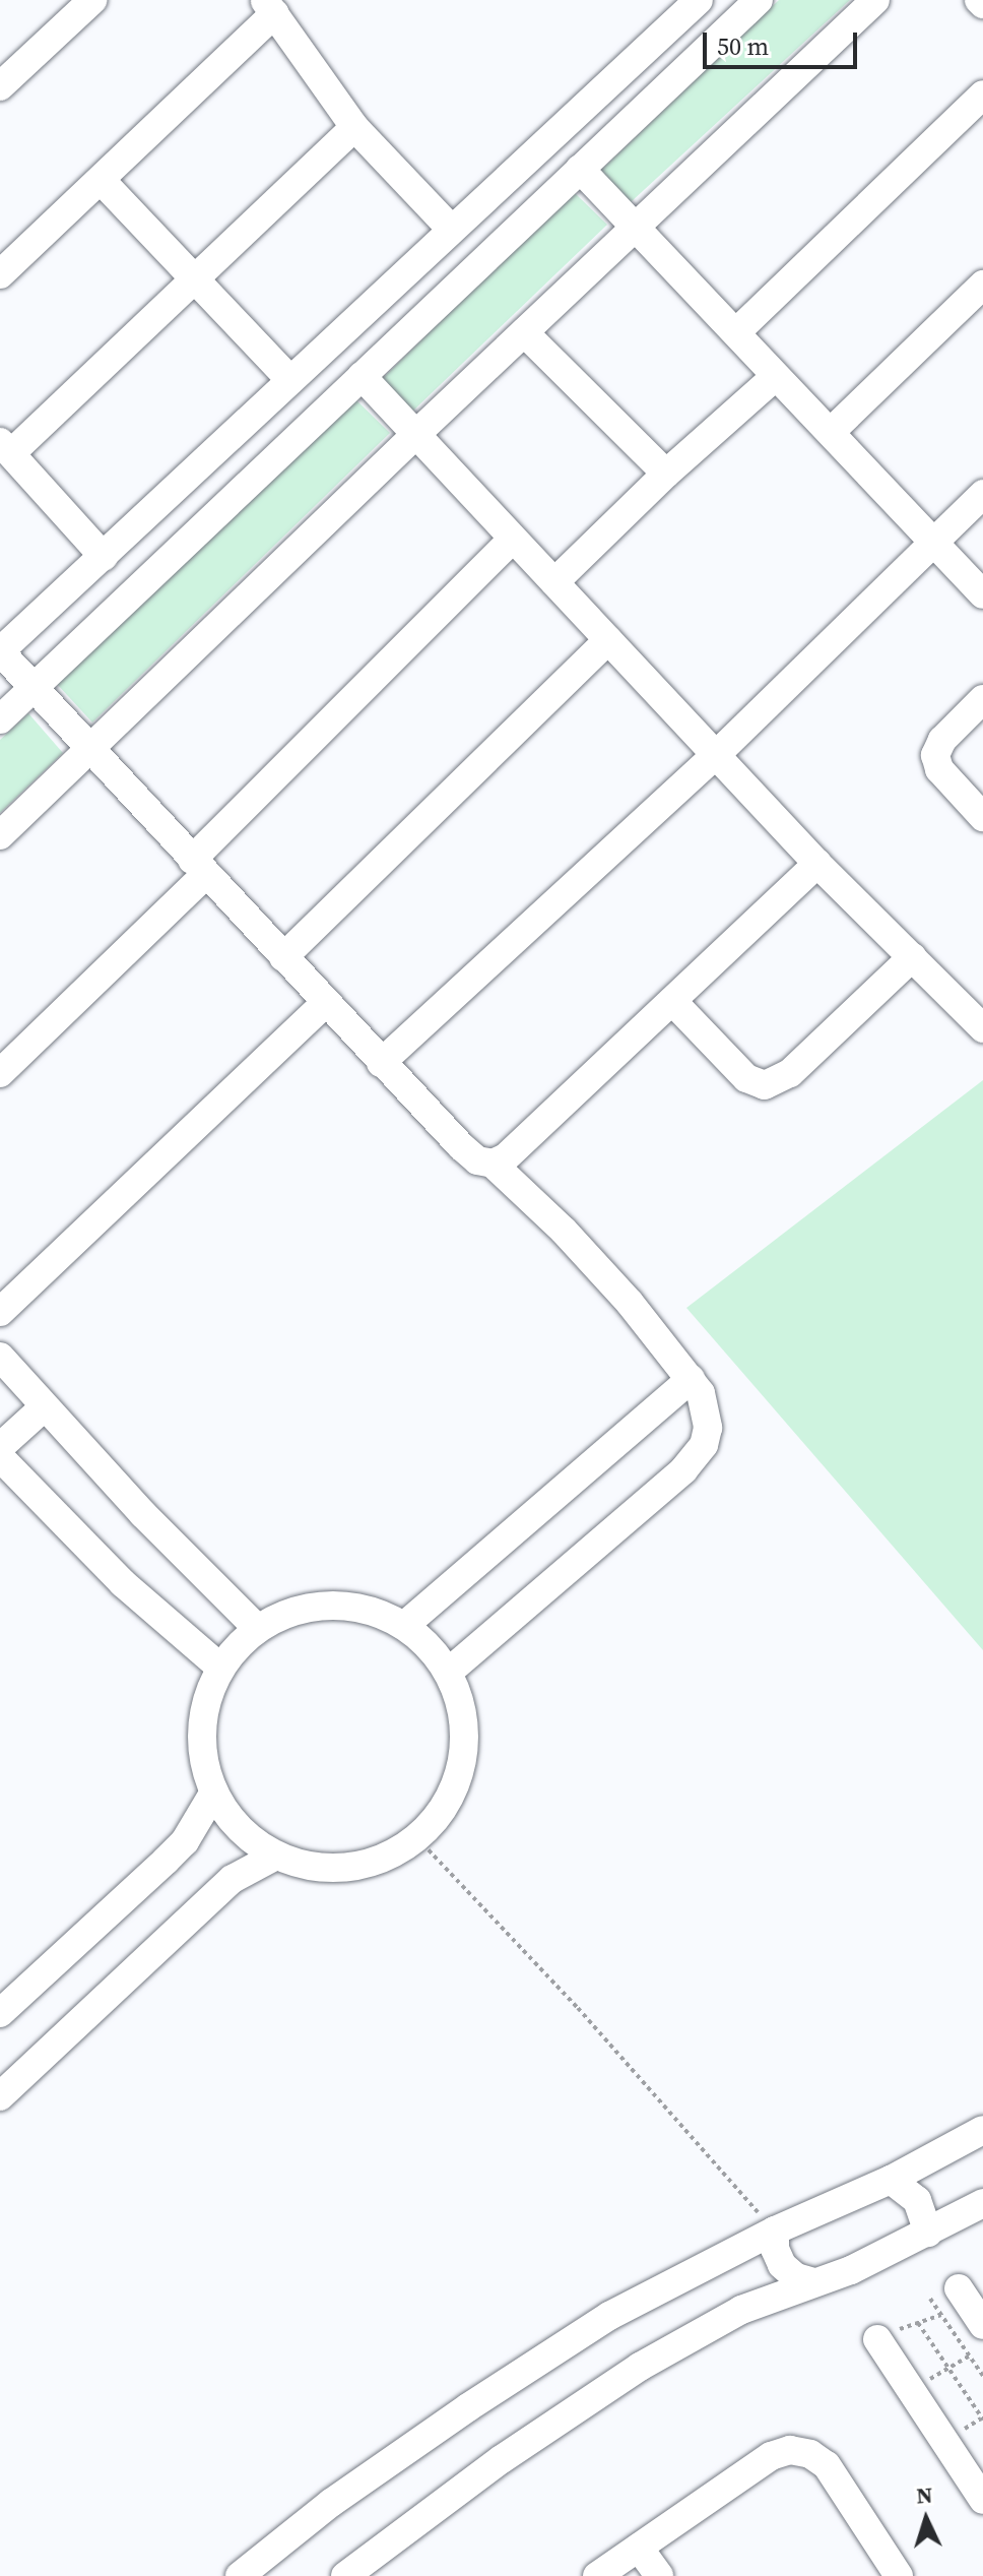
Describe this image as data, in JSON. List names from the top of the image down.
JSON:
{
  "scale_bar": "50 m",
  "north": "top"
}
